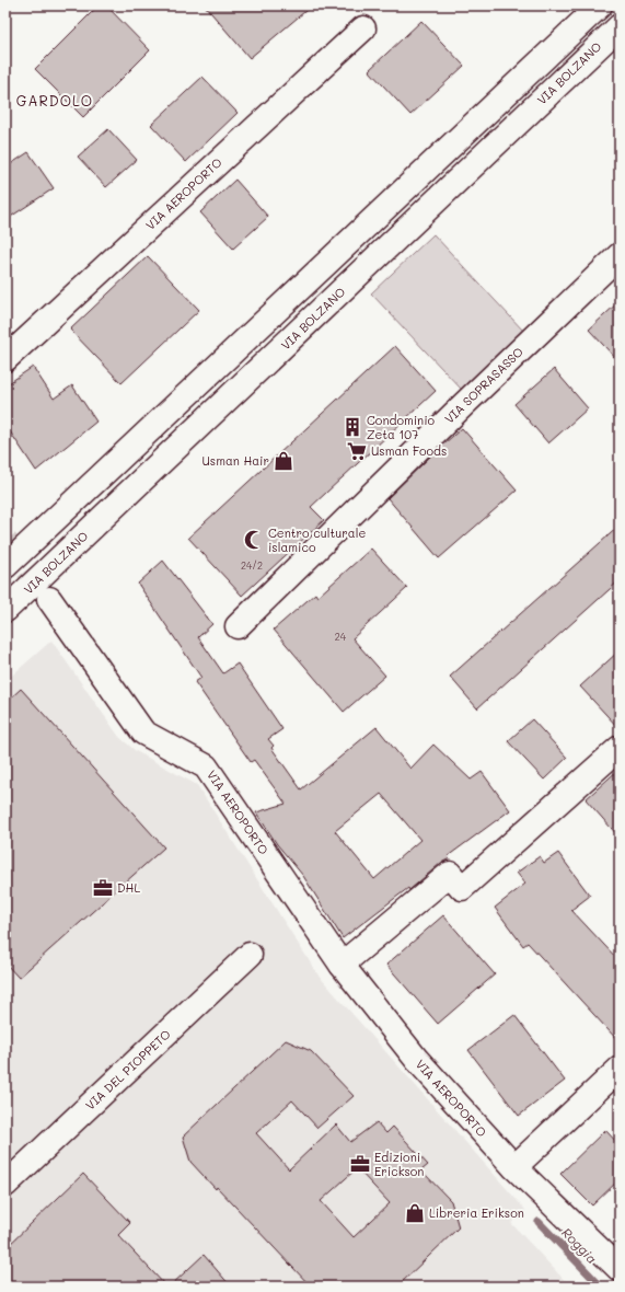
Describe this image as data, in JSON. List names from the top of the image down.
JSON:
{
  "streets": {
    "street": [
      "VIA BOLZANO",
      "VIA AEROPORTO",
      "VIA SOPRASASSO",
      "VIA DEL PIOPPETO"
    ]
  },
  "districts": ["GARDOLO"],
  "water": ["Roggia"],
  "places": {
    "building": ["Condominio Zeta 107"],
    "supermarket": ["Usman Foods"],
    "shop": ["Usman Hair", "Libreria Erikson"],
    "mosque": ["Centro culturale islamico"],
    "office": ["DHL", "Edizioni Erickson"]
  },
  "house_numbers": ["24/2", "24"]
}
